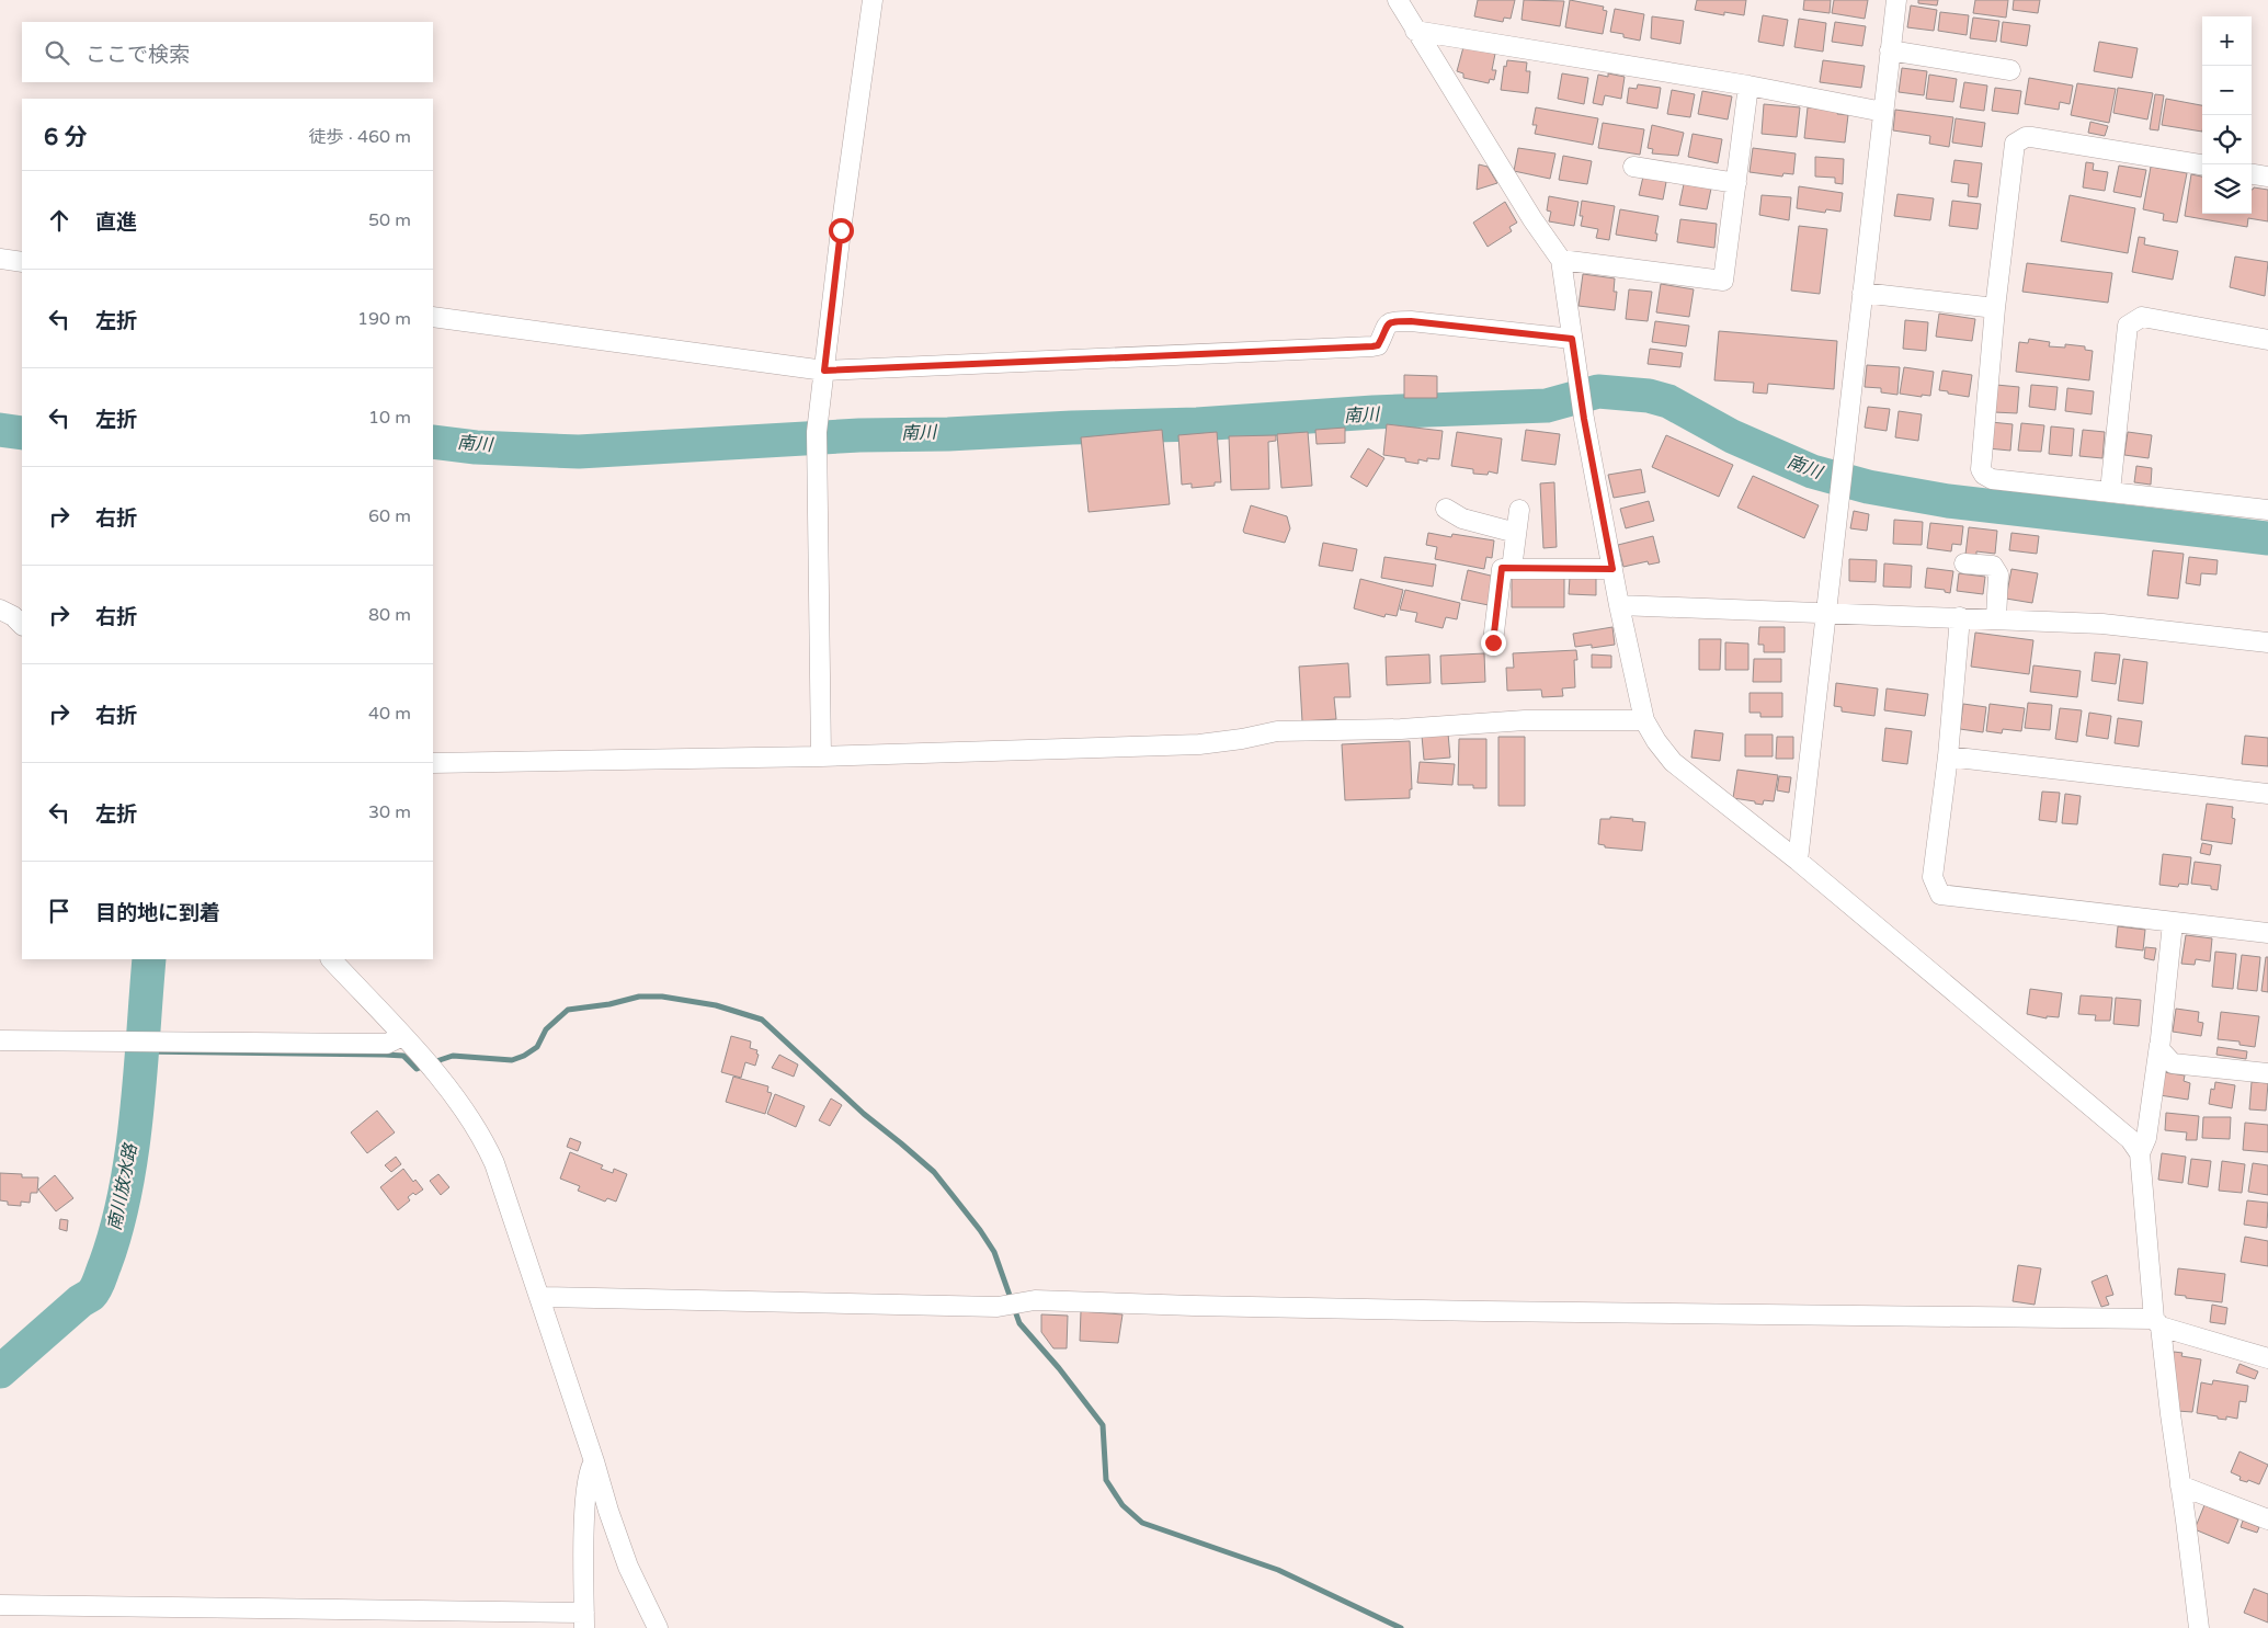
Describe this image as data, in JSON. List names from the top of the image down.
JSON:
{
  "water": ["南川", "南川放水路"],
  "page": {
    "map_buttons": ["+", "−"],
    "search": "ここで検索",
    "heading": ["6 分", "徒歩 · 460 m"],
    "list": [
      ["直進", "50 m"],
      ["左折", "190 m"],
      ["左折", "10 m"],
      ["右折", "60 m"],
      ["右折", "80 m"],
      ["右折", "40 m"],
      ["左折", "30 m"],
      "目的地に到着"
    ]
  }
}
